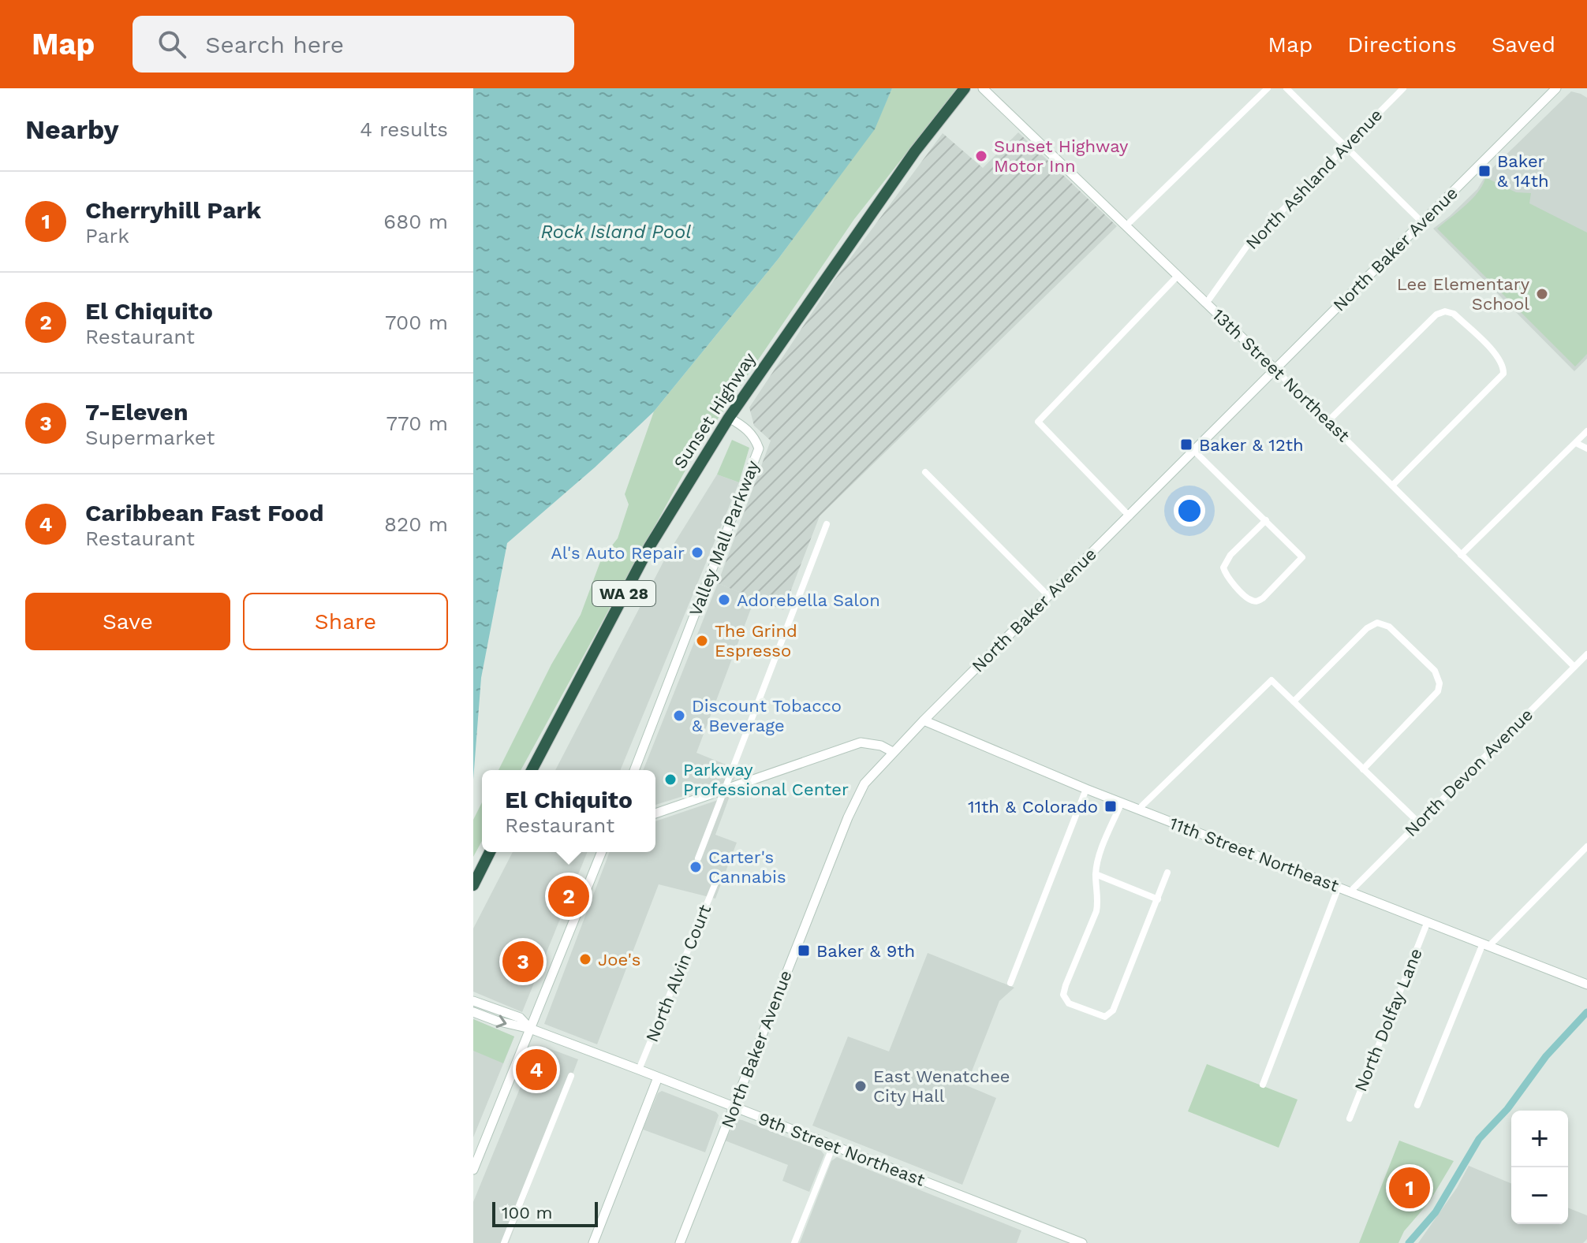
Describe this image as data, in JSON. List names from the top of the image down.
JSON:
{
  "streets": {
    "highway": ["Sunset Highway", "WA 28"],
    "main road": [
      "North Baker Avenue",
      "13th Street Northeast",
      "Valley Mall Parkway",
      "11th Street Northeast",
      "9th Street Northeast"
    ],
    "street": [
      "North Ashland Avenue",
      "North Devon Avenue",
      "North Alvin Court",
      "North Dolfay Lane"
    ]
  },
  "crossings": [
    ["North Ashland Avenue", "13th Street Northeast"],
    ["North Baker Avenue", "13th Street Northeast"],
    ["North Baker Avenue", "11th Street Northeast"],
    ["North Baker Avenue", "9th Street Northeast"],
    ["13th Street Northeast", "North Devon Avenue"],
    ["Sunset Highway", "Valley Mall Parkway"],
    ["North Devon Avenue", "11th Street Northeast"],
    ["11th Street Northeast", "North Dolfay Lane"],
    ["North Alvin Court", "9th Street Northeast"]
  ],
  "water": ["Rock Island Pool"],
  "places": {
    "other": [
      "Sunset Highway Motor Inn",
      "Lee Elementary School",
      "Al's Auto Repair",
      "Adorebella Salon",
      "The Grind Espresso",
      "Discount Tobacco & Beverage",
      "Parkway Professional Center",
      "Carter's Cannabis",
      "Joe's",
      "East Wenatchee City Hall"
    ],
    "transit": [
      "Baker & 14th",
      "Baker & 12th",
      "11th & Colorado",
      "Baker & 9th"
    ]
  },
  "scale_bar": "100 m",
  "page": {
    "header": "Map",
    "search": "Search here",
    "nav": ["Map", "Directions", "Saved"],
    "heading": ["Nearby", "4 results"],
    "list": [
      {
        "mark": "1",
        "name": "Cherryhill Park",
        "note": "Park",
        "value": "680 m"
      },
      {
        "mark": "2",
        "name": "El Chiquito",
        "note": "Restaurant",
        "value": "700 m"
      },
      {
        "mark": "3",
        "name": "7-Eleven",
        "note": "Supermarket",
        "value": "770 m"
      },
      {
        "mark": "4",
        "name": "Caribbean Fast Food",
        "note": "Restaurant",
        "value": "820 m"
      }
    ],
    "buttons": ["Save", "Share"],
    "popup": ["El Chiquito", "Restaurant"],
    "pins": [
      "2",
      "3",
      "4",
      "1"
    ],
    "map_buttons": ["+", "−"],
    "scale": "100 m"
  }
}
